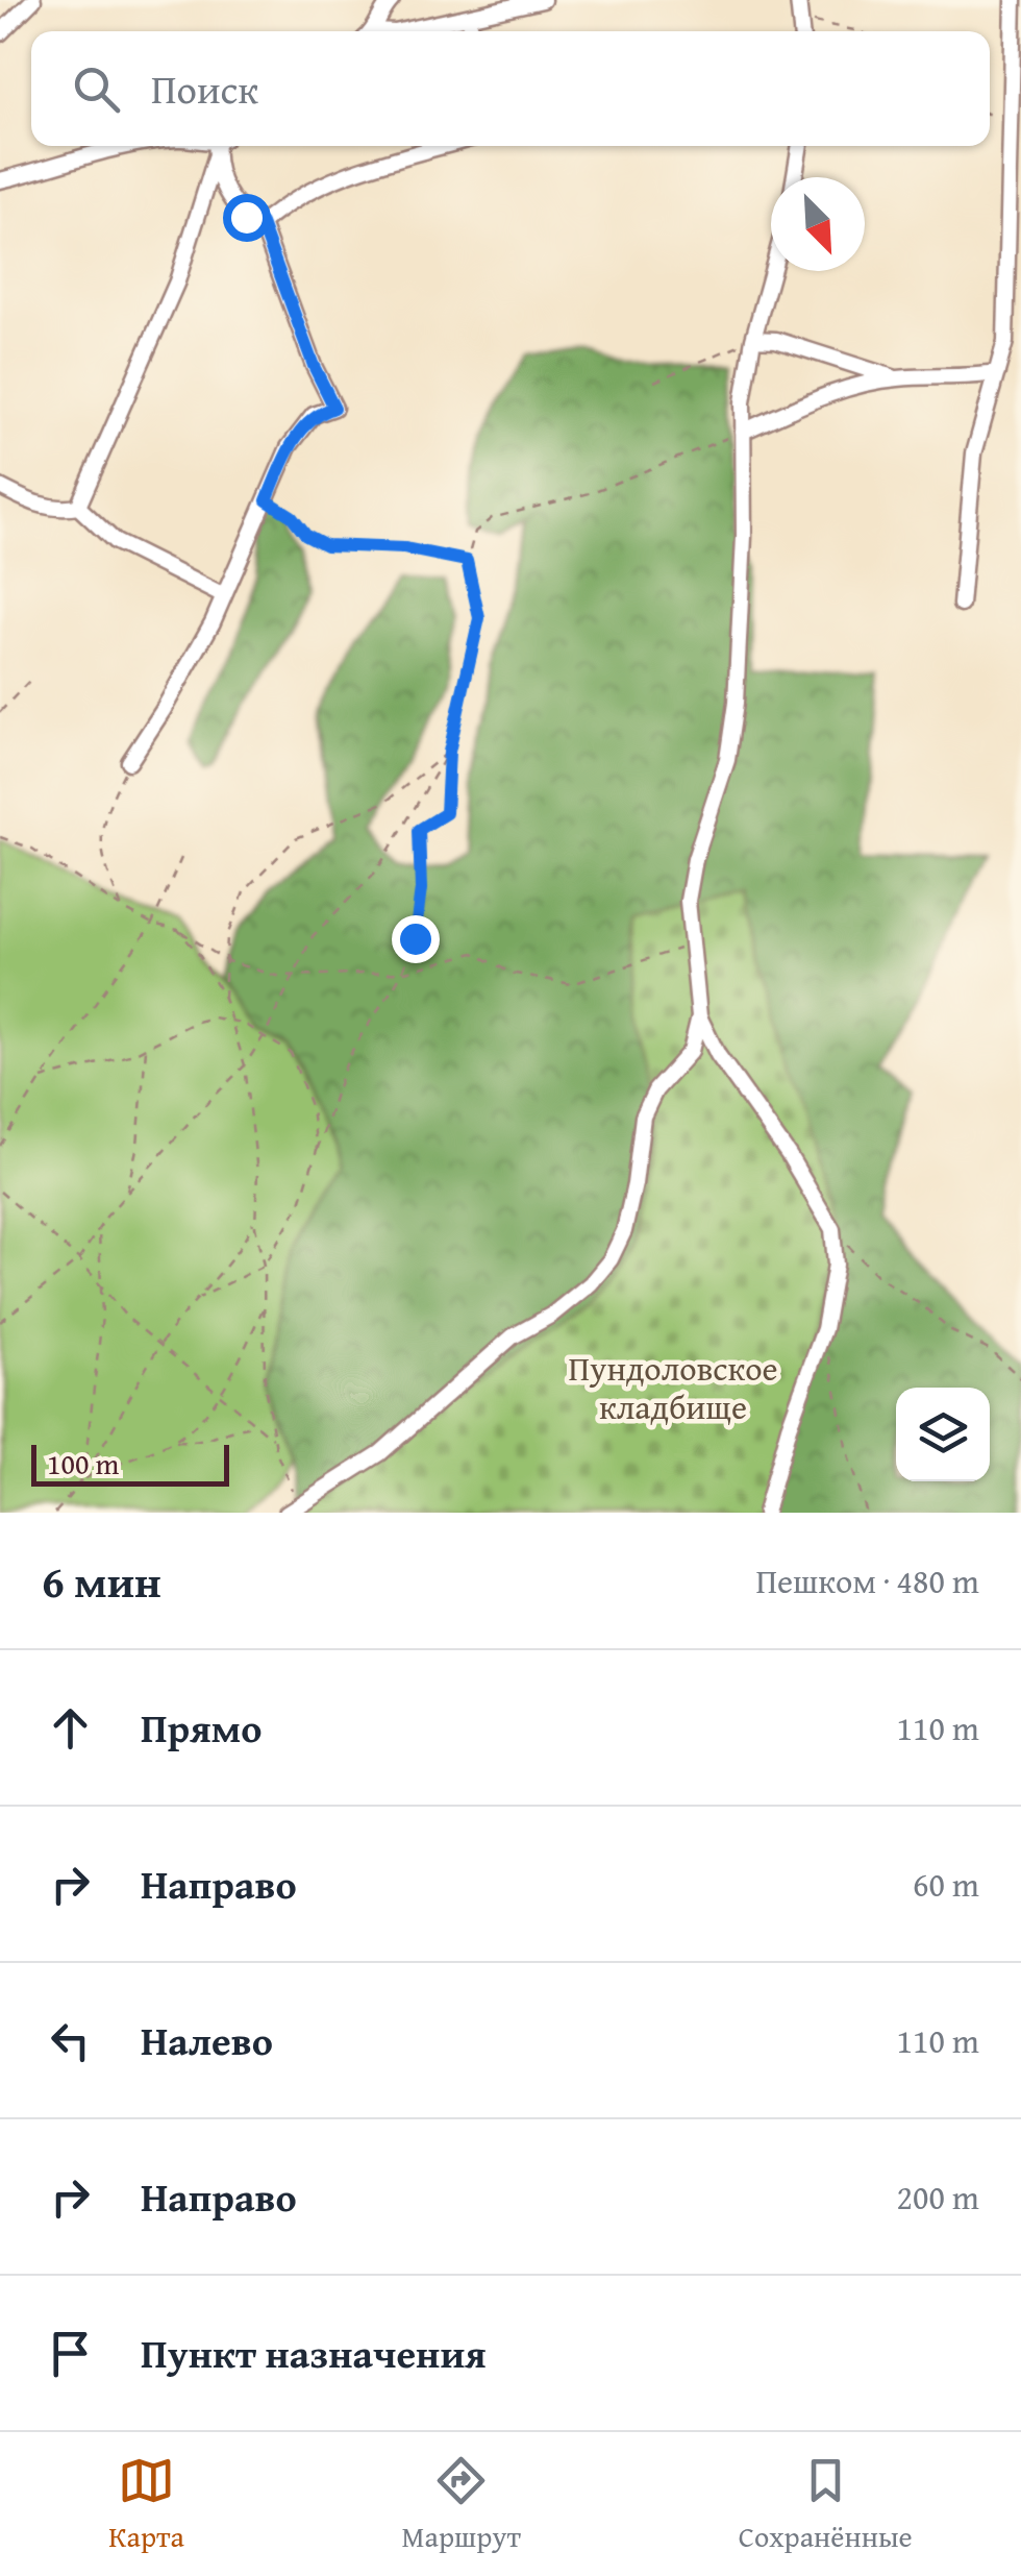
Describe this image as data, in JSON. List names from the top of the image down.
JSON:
{
  "parks": ["Пундоловское кладбище"],
  "scale_bar": "100 m",
  "north": "bottom right",
  "page": {
    "search": "Поиск",
    "scale": "100 m",
    "heading": ["6 мин", "Пешком · 480 m"],
    "list": [
      ["Прямо", "110 m"],
      ["Направо", "60 m"],
      ["Налево", "110 m"],
      ["Направо", "200 m"],
      "Пункт назначения"
    ],
    "nav": ["Карта", "Маршрут", "Сохранённые"]
  }
}
